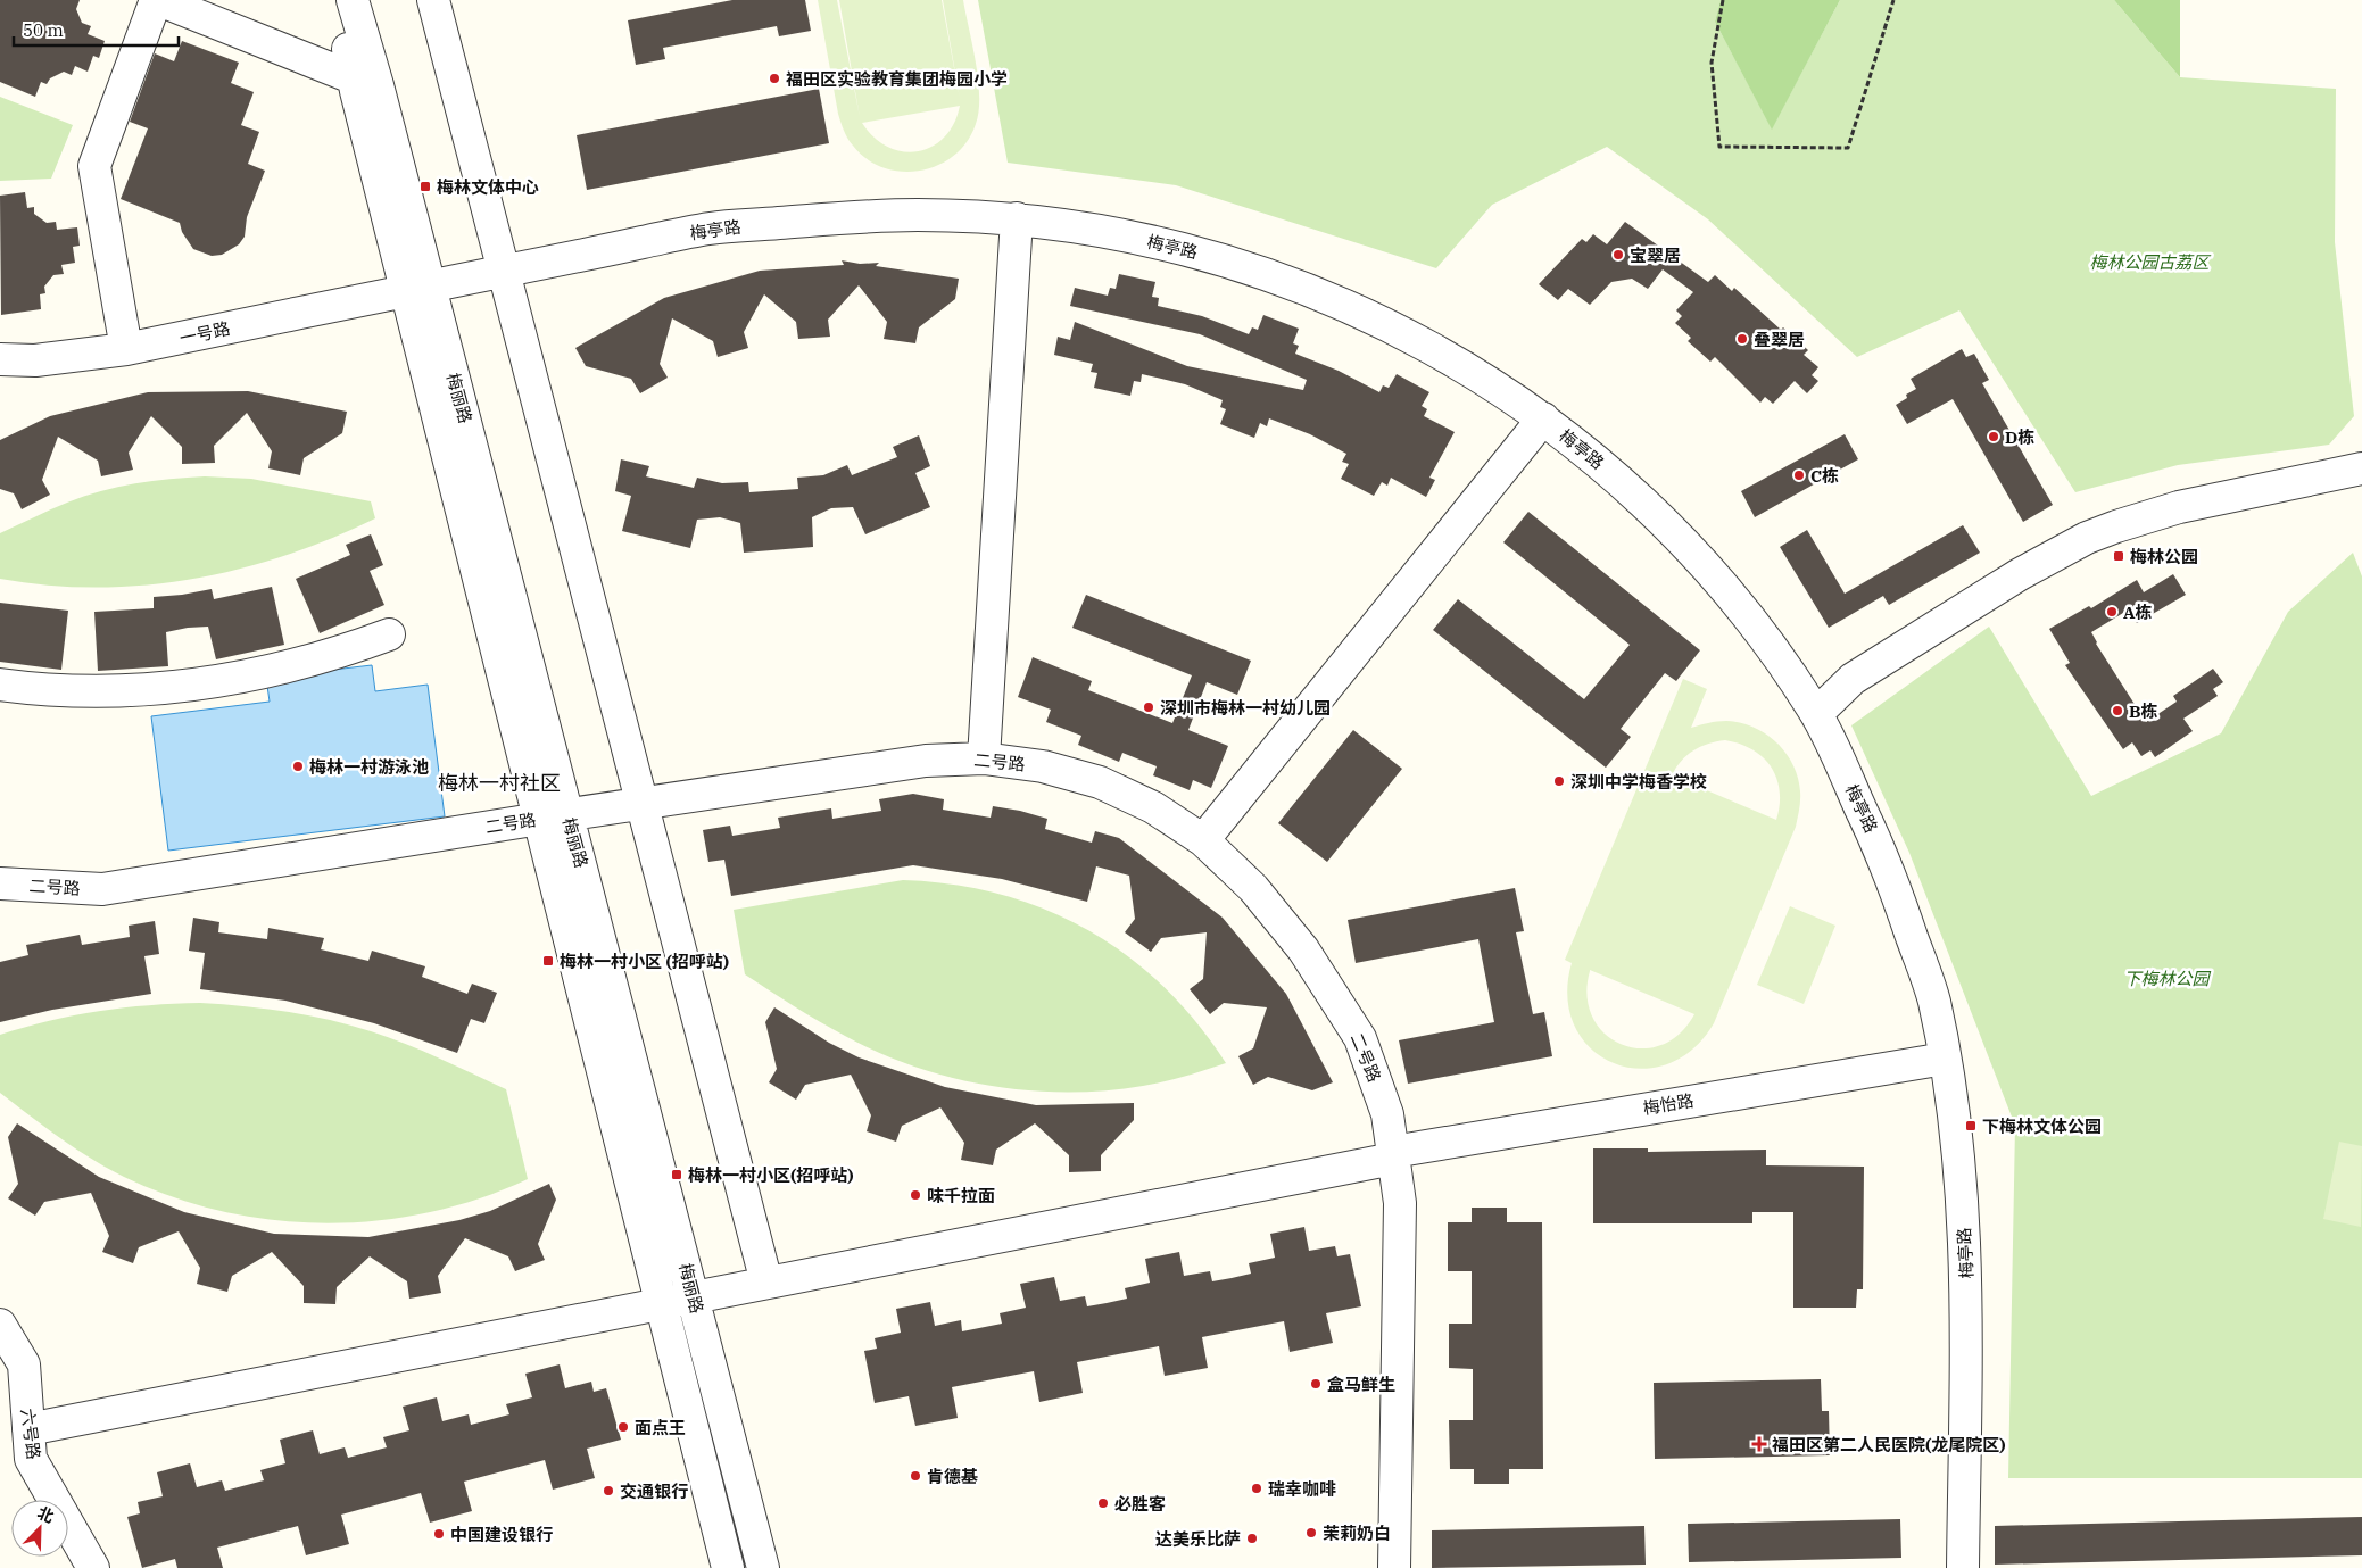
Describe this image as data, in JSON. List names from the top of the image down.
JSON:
{
  "streets": {
    "street": [
      "梅亭路",
      "一号路",
      "梅丽路",
      "二号路",
      "梅怡路",
      "六号路"
    ]
  },
  "crossings": [
    ["梅亭路", "一号路"],
    ["梅亭路", "梅丽路"],
    ["梅亭路", "梅怡路"],
    ["一号路", "梅丽路"],
    ["梅丽路", "二号路"],
    ["梅丽路", "梅怡路"],
    ["二号路", "梅怡路"],
    ["梅怡路", "六号路"]
  ],
  "districts": ["梅林一村社区"],
  "parks": ["梅林公园古荔区", "下梅林公园"],
  "places": {
    "other": [
      "福田区实验教育集团梅园小学",
      "宝翠居",
      "叠翠居",
      "D栋",
      "C栋",
      "A栋",
      "深圳市梅林一村幼儿园",
      "B栋",
      "梅林一村游泳池",
      "深圳中学梅香学校",
      "味千拉面",
      "盒马鲜生",
      "面点王",
      "肯德基",
      "瑞幸咖啡",
      "交通银行",
      "必胜客",
      "茉莉奶白",
      "中国建设银行",
      "达美乐比萨"
    ],
    "transit": [
      "梅林文体中心",
      "梅林公园",
      "梅林一村小区 (招呼站)",
      "下梅林文体公园",
      "梅林一村小区(招呼站)"
    ],
    "health": ["福田区第二人民医院(龙尾院区)"]
  },
  "scale_bar": "50 m",
  "north": "top right"
}
